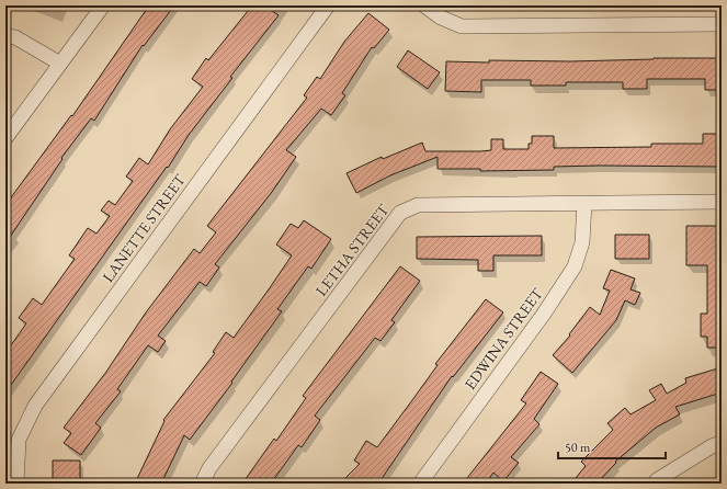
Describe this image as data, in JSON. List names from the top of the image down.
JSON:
{
  "streets": {
    "street": ["LANETTE STREET", "LETHA STREET", "EDWINA STREET"]
  },
  "crossings": [
    ["LETHA STREET", "EDWINA STREET"]
  ],
  "scale_bar": "50 m"
}
